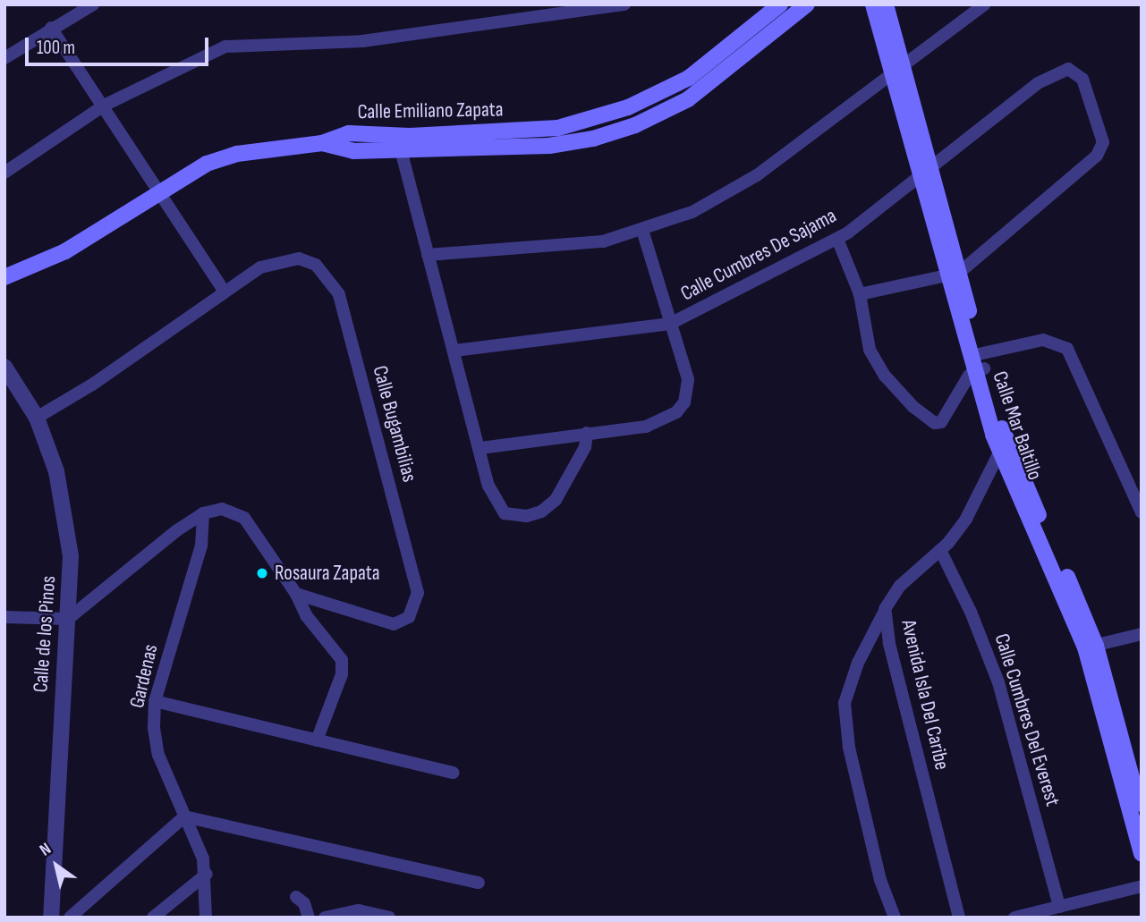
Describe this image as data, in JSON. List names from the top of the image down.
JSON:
{
  "streets": {
    "main road": ["Calle Emiliano Zapata", "Calle Mar Baltillo"],
    "street": [
      "Calle Cumbres De Sajama",
      "Calle Bugambilias",
      "Calle de los Pinos",
      "Gardenas",
      "Avenida Isla Del Caribe",
      "Calle Cumbres Del Everest"
    ]
  },
  "crossings": [
    ["Calle Cumbres De Sajama", "Calle Mar Baltillo"],
    ["Calle Mar Baltillo", "Avenida Isla Del Caribe"],
    ["Avenida Isla Del Caribe", "Calle Cumbres Del Everest"]
  ],
  "places": ["Rosaura Zapata"],
  "scale_bar": "100 m",
  "north": "top left"
}
